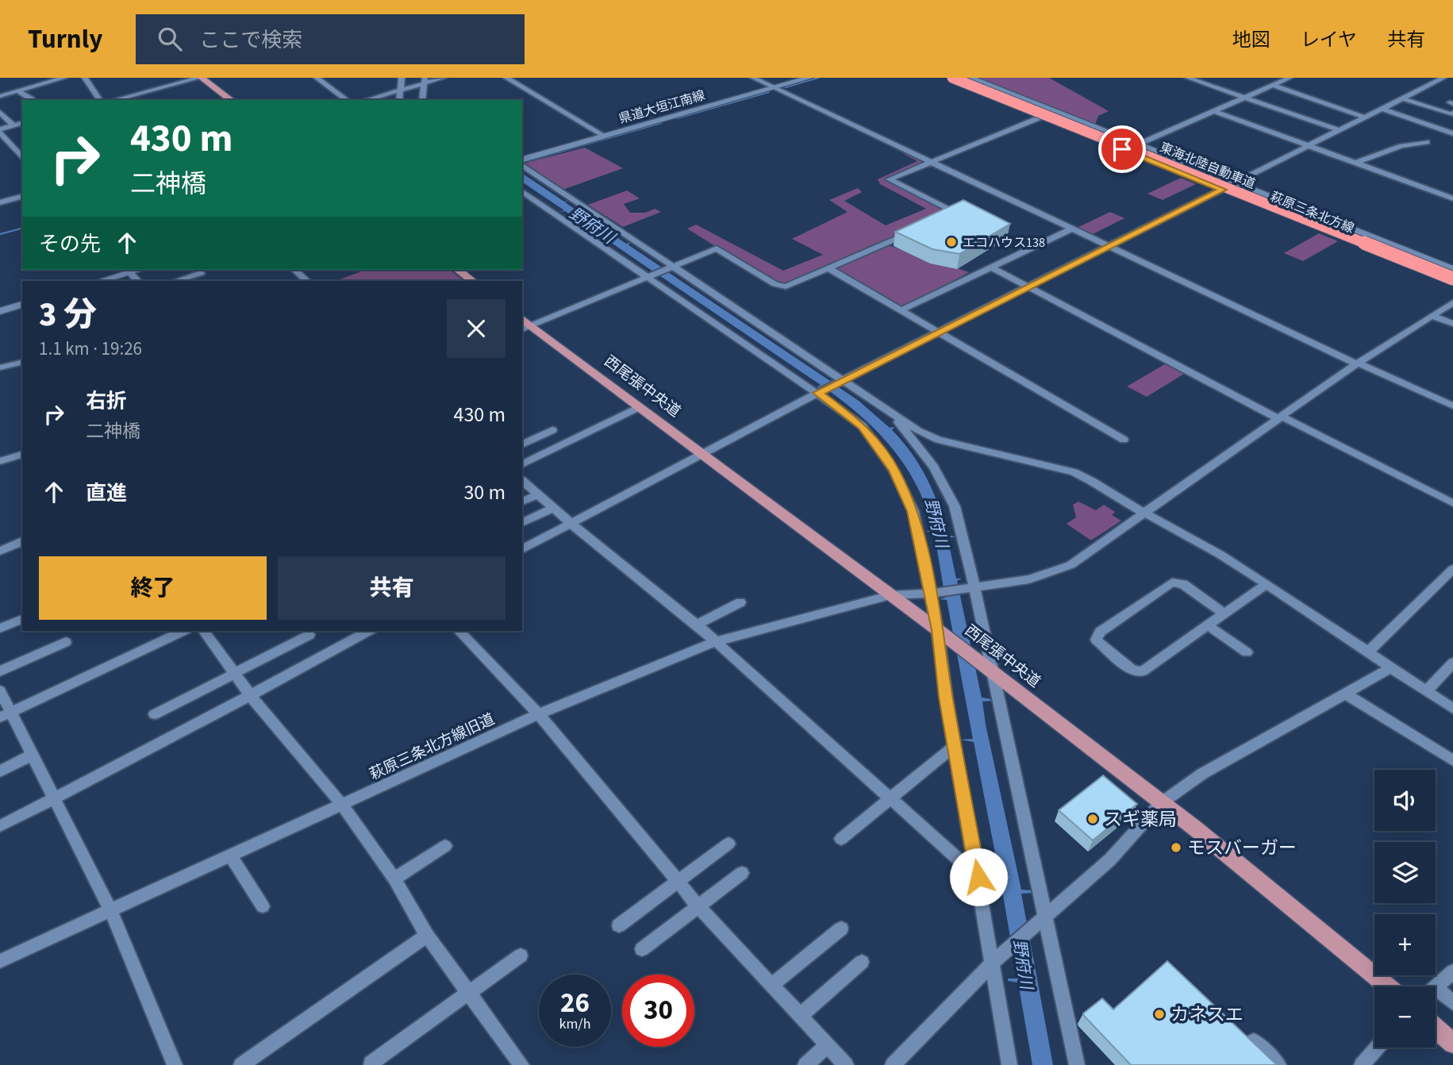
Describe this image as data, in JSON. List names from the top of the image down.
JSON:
{
  "streets": {
    "highway": ["東海北陸自動車道"],
    "main road": ["県道大垣江南線", "萩原三条北方線", "西尾張中央道"],
    "street": ["萩原三条北方線旧道"]
  },
  "crossings": [
    ["東海北陸自動車道", "萩原三条北方線"],
    ["西尾張中央道", "萩原三条北方線旧道"]
  ],
  "water": ["野府川"],
  "places": [
    "エコハウス138",
    "スギ薬局",
    "モスバーガー",
    "カネスエ"
  ],
  "page": {
    "header": "Turnly",
    "search": "ここで検索",
    "nav": ["地図", "レイヤ", "共有"],
    "turn": ["430 m", "二神橋"],
    "then": "その先",
    "heading": ["3 分", "1.1 km · 19:26"],
    "list": [
      {
        "name": "右折",
        "note": "二神橋",
        "value": "430 m"
      },
      {
        "name": "直進",
        "value": "30 m"
      }
    ],
    "buttons": ["終了", "共有"],
    "map_buttons": ["+", "−"],
    "speed": "26 km/h",
    "limit": "30"
  }
}
